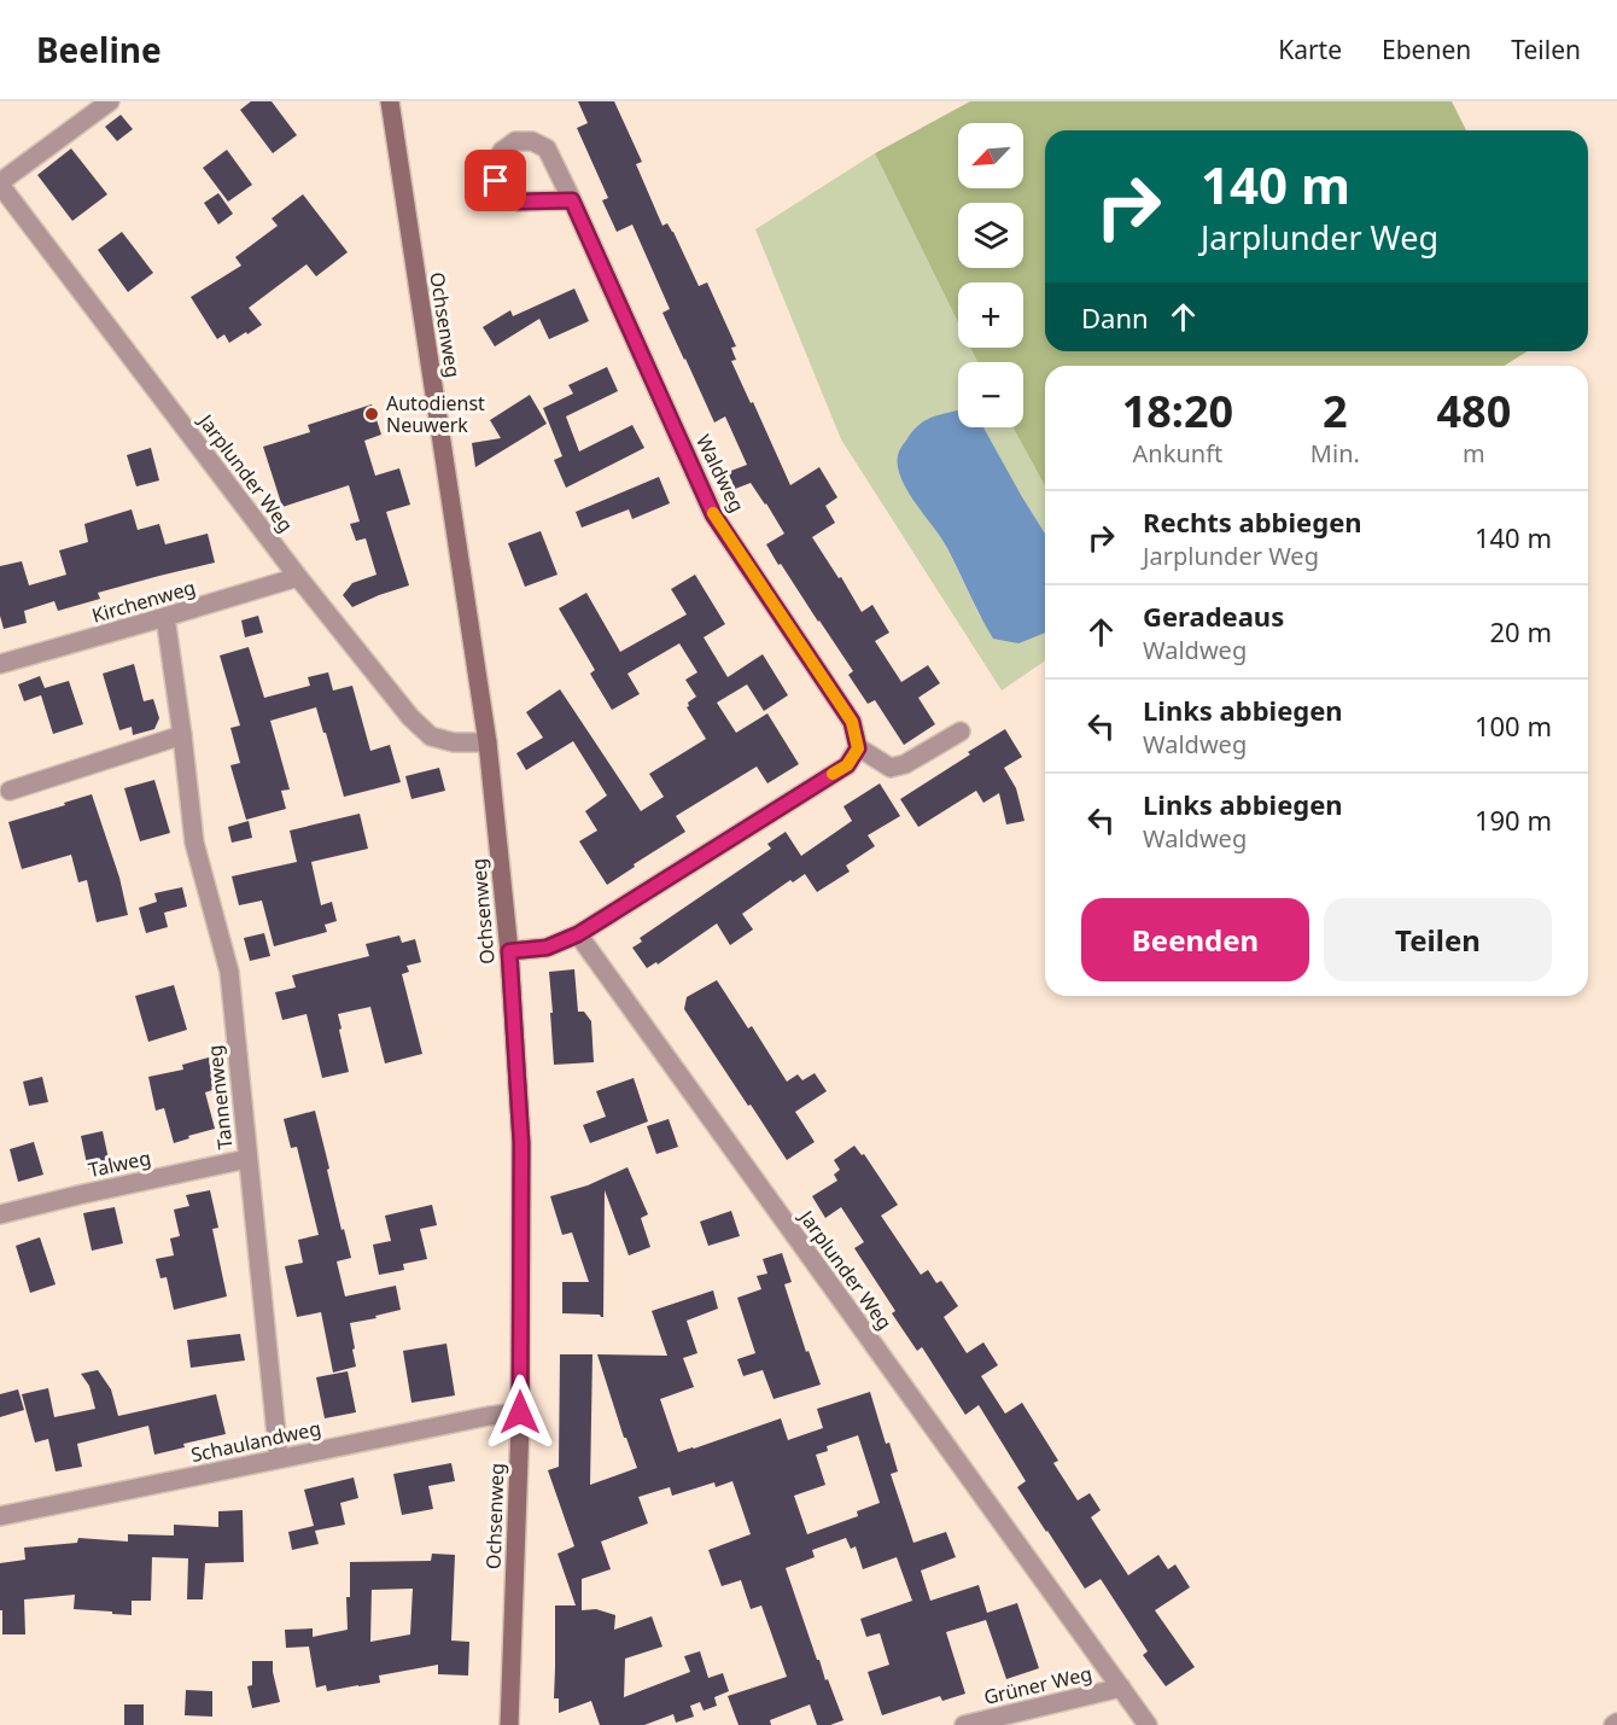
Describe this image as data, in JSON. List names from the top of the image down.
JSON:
{
  "streets": {
    "main road": ["Ochsenweg"],
    "street": [
      "Jarplunder Weg",
      "Waldweg",
      "Kirchenweg",
      "Tannenweg",
      "Talweg",
      "Schaulandweg",
      "Grüner Weg"
    ]
  },
  "crossings": [
    ["Ochsenweg", "Jarplunder Weg"],
    ["Ochsenweg", "Schaulandweg"],
    ["Jarplunder Weg", "Kirchenweg"],
    ["Jarplunder Weg", "Grüner Weg"],
    ["Kirchenweg", "Tannenweg"],
    ["Tannenweg", "Talweg"],
    ["Tannenweg", "Schaulandweg"]
  ],
  "places": ["Autodienst Neuwerk"],
  "north": "bottom left",
  "page": {
    "header": "Beeline",
    "nav": ["Karte", "Ebenen", "Teilen"],
    "map_buttons": ["+", "−"],
    "turn": ["140 m", "Jarplunder Weg"],
    "then": "Dann",
    "eta": [
      "18:20",
      "Ankunft",
      "2",
      "Min.",
      "480",
      "m"
    ],
    "list": [
      {
        "name": "Rechts abbiegen",
        "note": "Jarplunder Weg",
        "value": "140 m"
      },
      {
        "name": "Geradeaus",
        "note": "Waldweg",
        "value": "20 m"
      },
      {
        "name": "Links abbiegen",
        "note": "Waldweg",
        "value": "100 m"
      },
      {
        "name": "Links abbiegen",
        "note": "Waldweg",
        "value": "190 m"
      }
    ],
    "buttons": ["Beenden", "Teilen"]
  }
}
